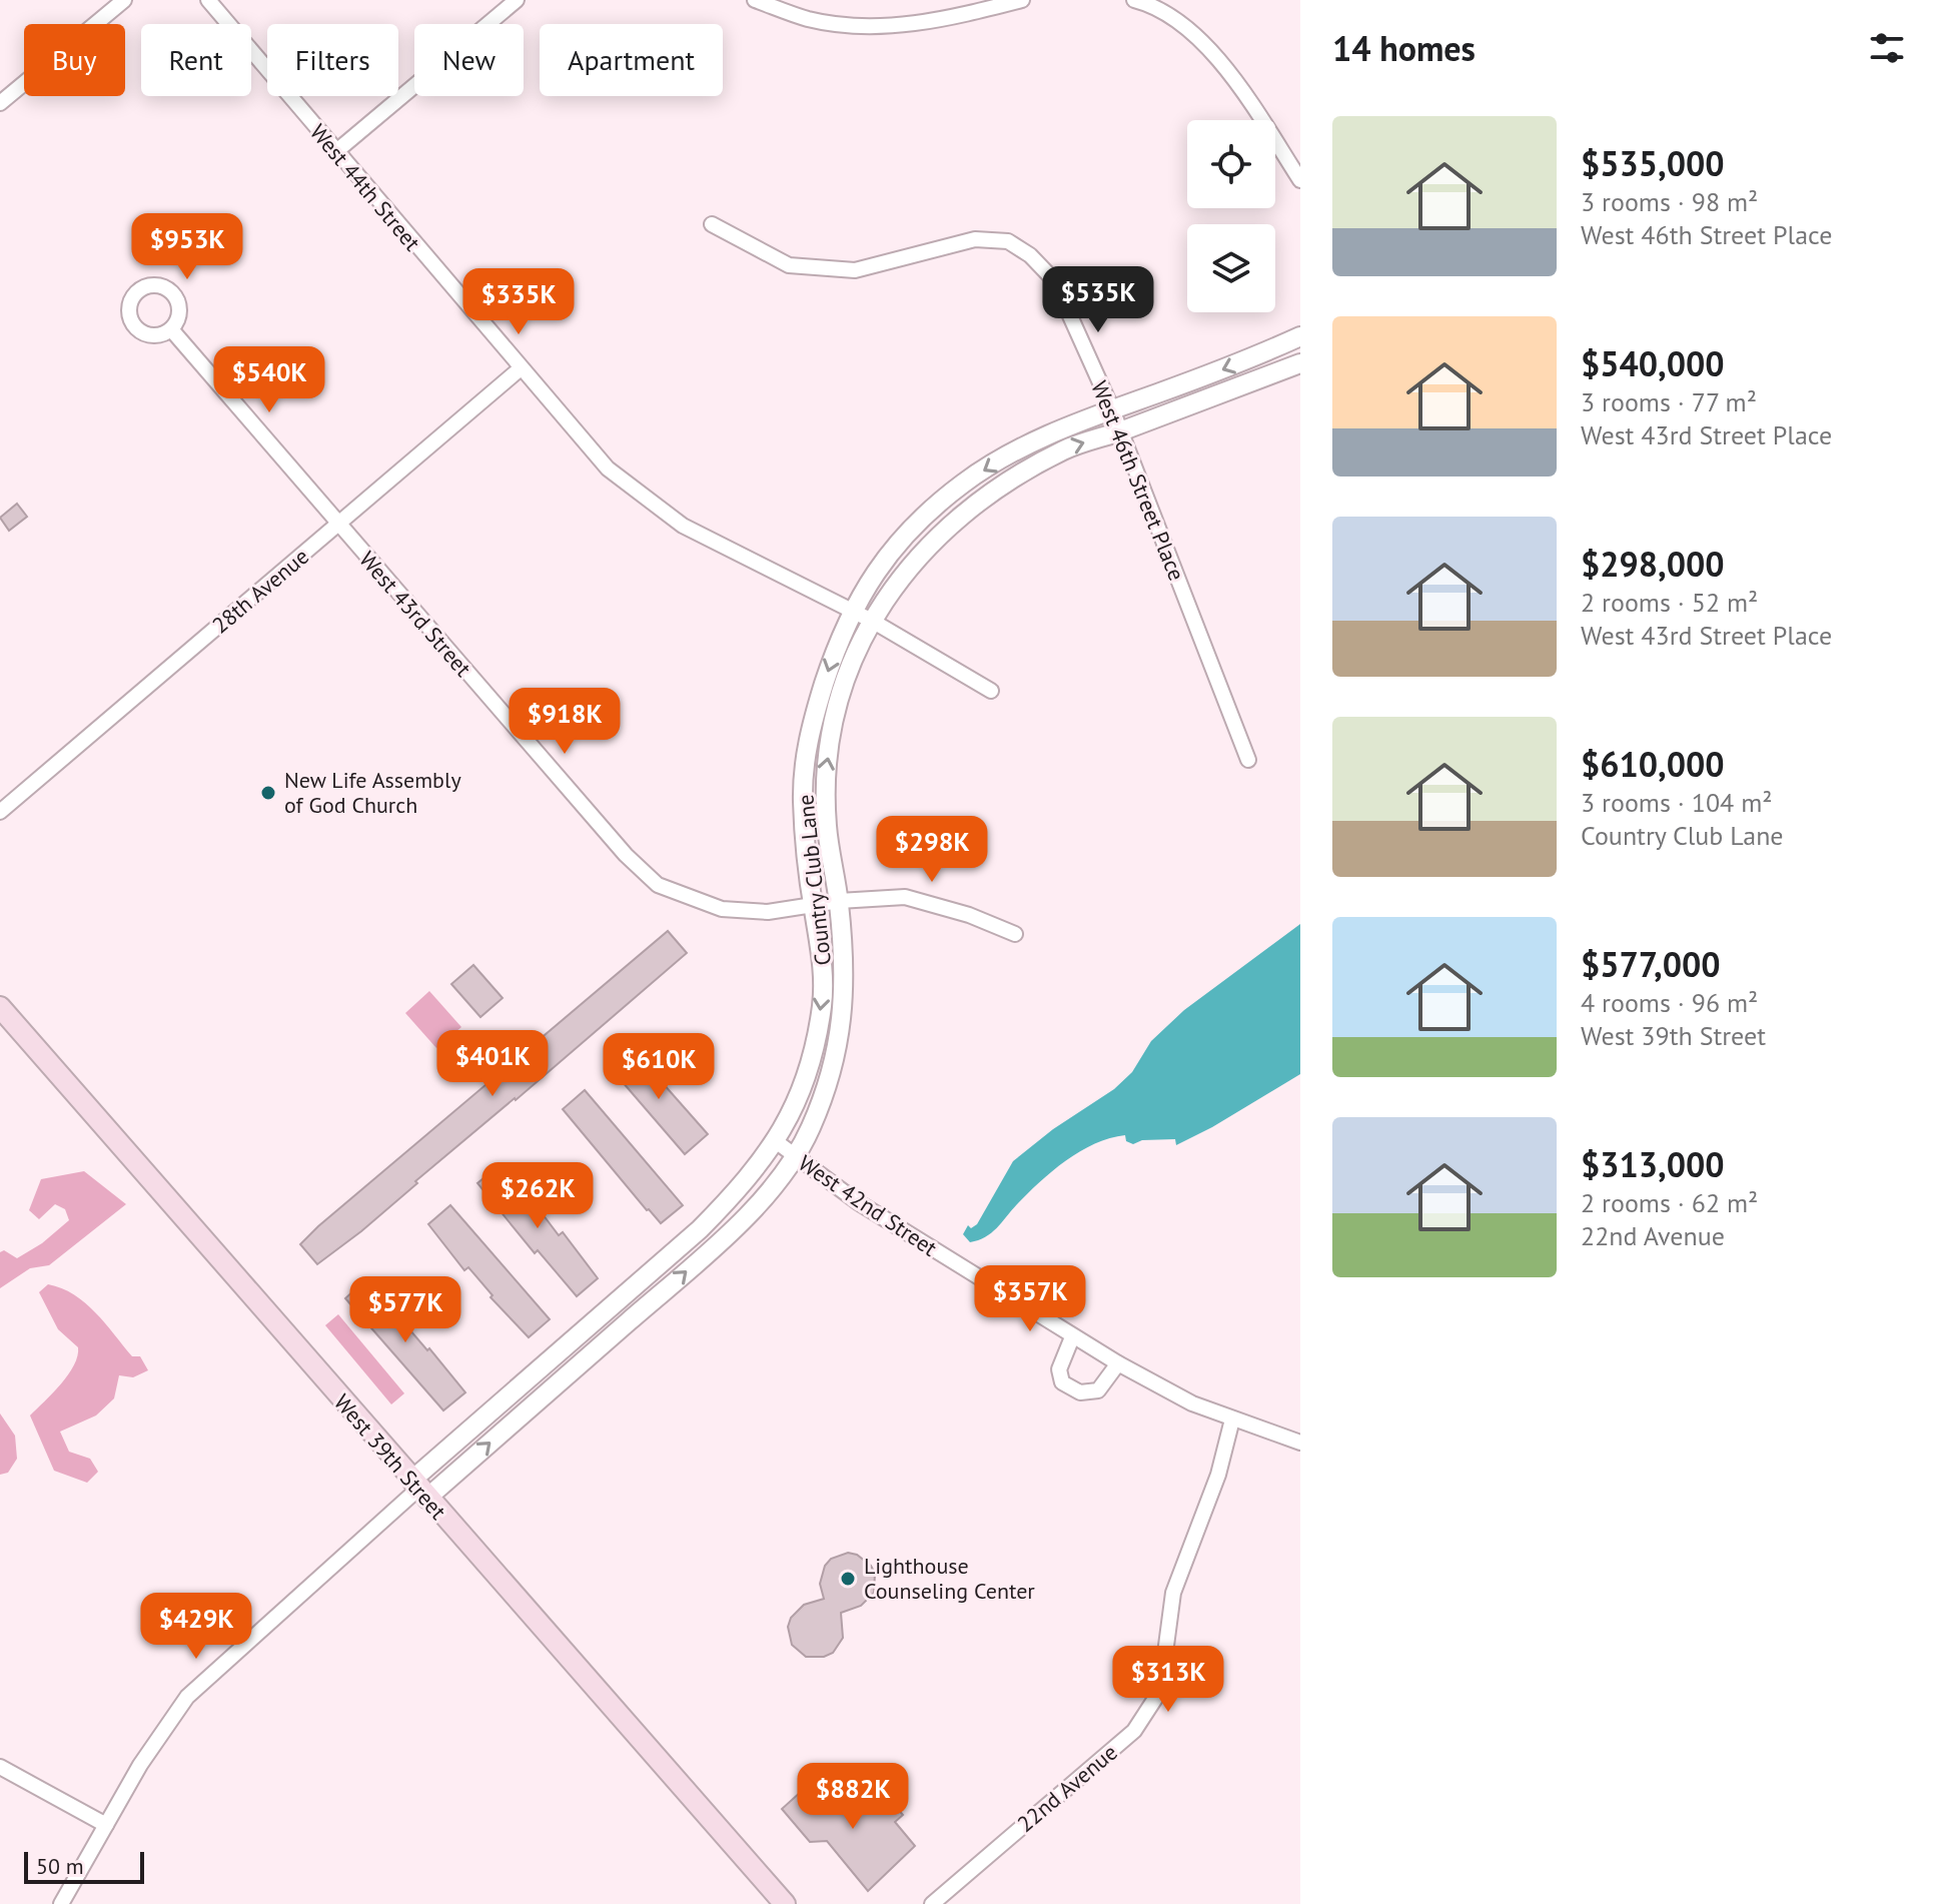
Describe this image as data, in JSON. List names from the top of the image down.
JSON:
{
  "streets": {
    "main road": ["West 39th Street"],
    "street": [
      "West 44th Street",
      "West 46th Street Place",
      "28th Avenue",
      "West 43rd Street",
      "Country Club Lane",
      "West 42nd Street",
      "22nd Avenue"
    ]
  },
  "crossings": [
    ["West 44th Street", "28th Avenue"],
    ["West 44th Street", "Country Club Lane"],
    ["West 46th Street Place", "Country Club Lane"],
    ["28th Avenue", "West 43rd Street"],
    ["West 43rd Street", "Country Club Lane"],
    ["Country Club Lane", "West 42nd Street"],
    ["Country Club Lane", "West 39th Street"],
    ["West 42nd Street", "22nd Avenue"]
  ],
  "places": ["New Life Assembly of God Church", "Lighthouse Counseling Center"],
  "scale_bar": "50 m",
  "page": {
    "heading": "14 homes",
    "chip": [
      "Buy",
      "Rent",
      "Filters",
      "New",
      "Apartment"
    ],
    "list": [
      {
        "name": "$535,000",
        "note": "3 rooms · 98 m² · West 46th Street Place"
      },
      {
        "name": "$540,000",
        "note": "3 rooms · 77 m² · West 43rd Street Place"
      },
      {
        "name": "$298,000",
        "note": "2 rooms · 52 m² · West 43rd Street Place"
      },
      {
        "name": "$610,000",
        "note": "3 rooms · 104 m² · Country Club Lane"
      },
      {
        "name": "$577,000",
        "note": "4 rooms · 96 m² · West 39th Street"
      },
      {
        "name": "$313,000",
        "note": "2 rooms · 62 m² · 22nd Avenue"
      }
    ],
    "price": [
      "$953K",
      "$535K",
      "$335K",
      "$540K",
      "$918K",
      "$298K",
      "$401K",
      "$610K",
      "$262K",
      "$357K",
      "$577K",
      "$429K",
      "$313K",
      "$882K"
    ],
    "scale": "50 m"
  }
}
